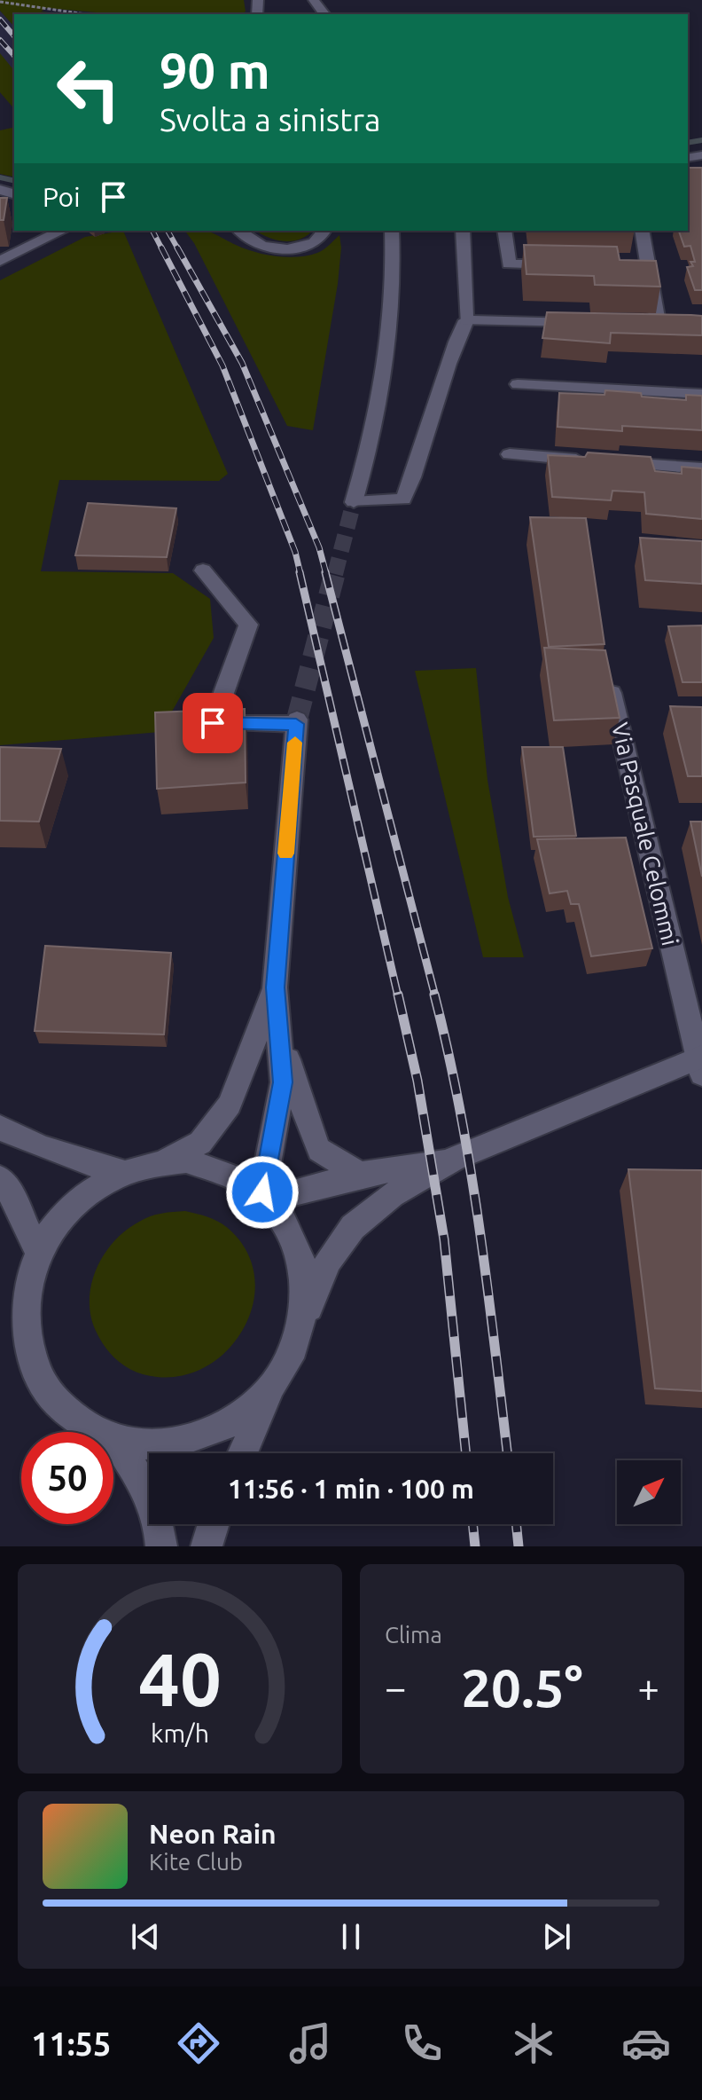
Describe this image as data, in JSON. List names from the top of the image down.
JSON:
{
  "streets": {
    "street": ["Via Pasquale Celommi"]
  },
  "north": "top right",
  "page": {
    "turn": ["90 m", "Svolta a sinistra"],
    "then": "Poi",
    "limit": "50",
    "trip": "11:56 · 1 min · 100 m",
    "tile": "Clima",
    "heat": ["−", "20.5°", "+"],
    "song": ["Neon Rain", "Kite Club"],
    "tabs": "11:55",
    "gauge": ["40", "km/h"]
  }
}
